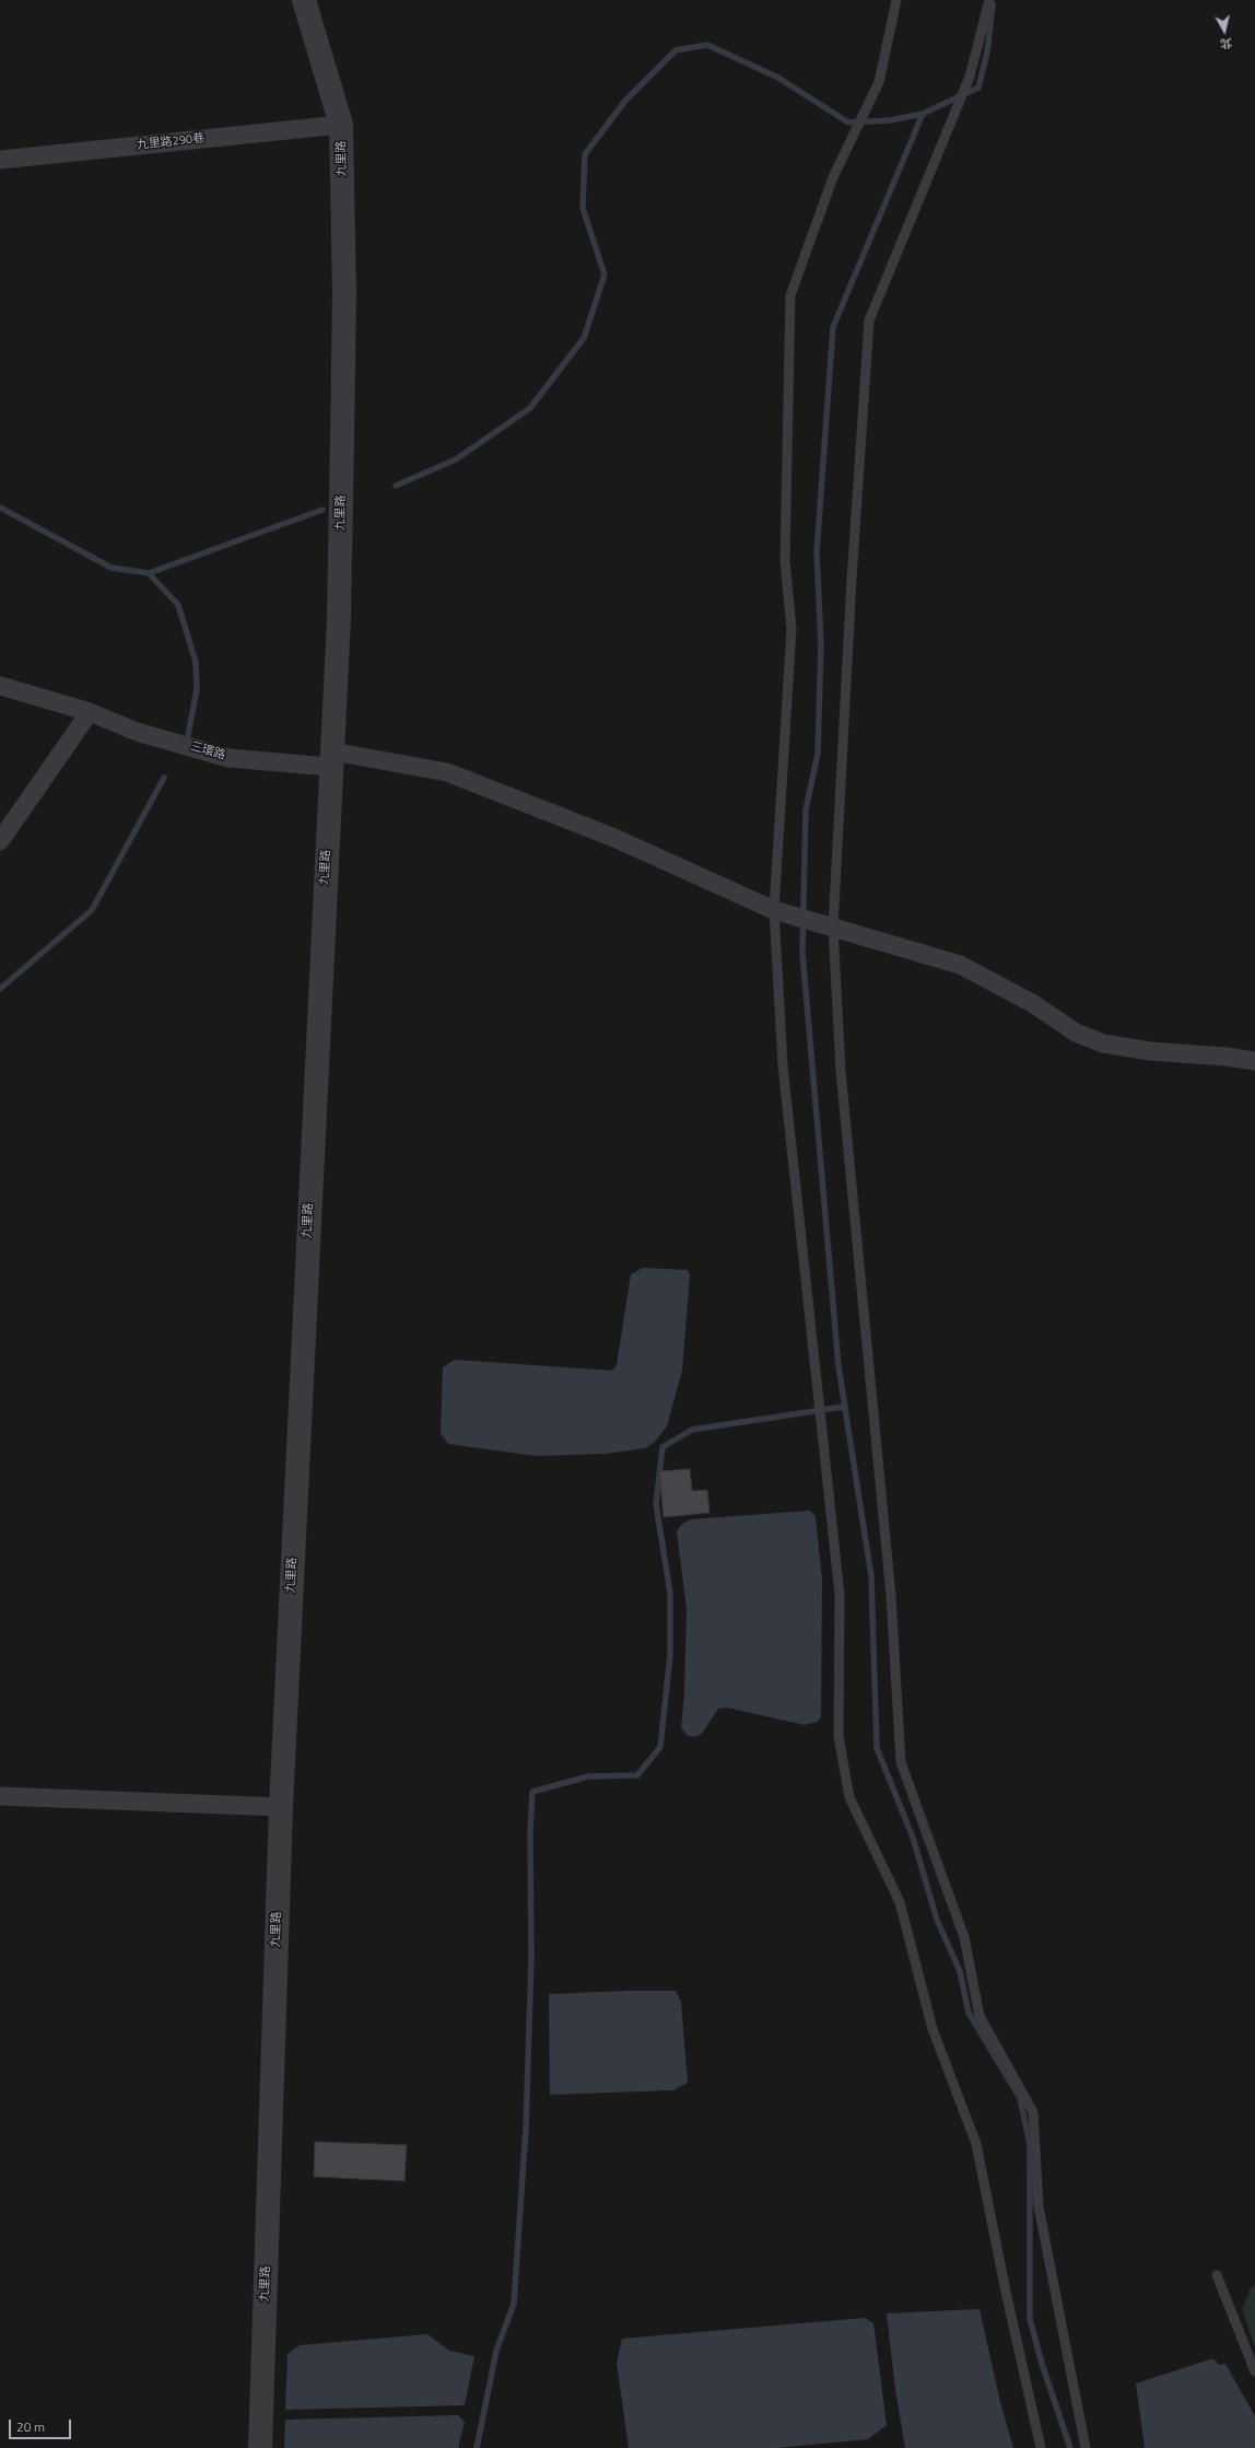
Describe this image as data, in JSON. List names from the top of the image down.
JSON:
{
  "streets": {
    "street": ["九里路290巷", "九里路", "三環路"]
  },
  "crossings": [
    ["九里路290巷", "九里路"],
    ["九里路", "三環路"]
  ],
  "scale_bar": "20 m",
  "north": "bottom"
}
